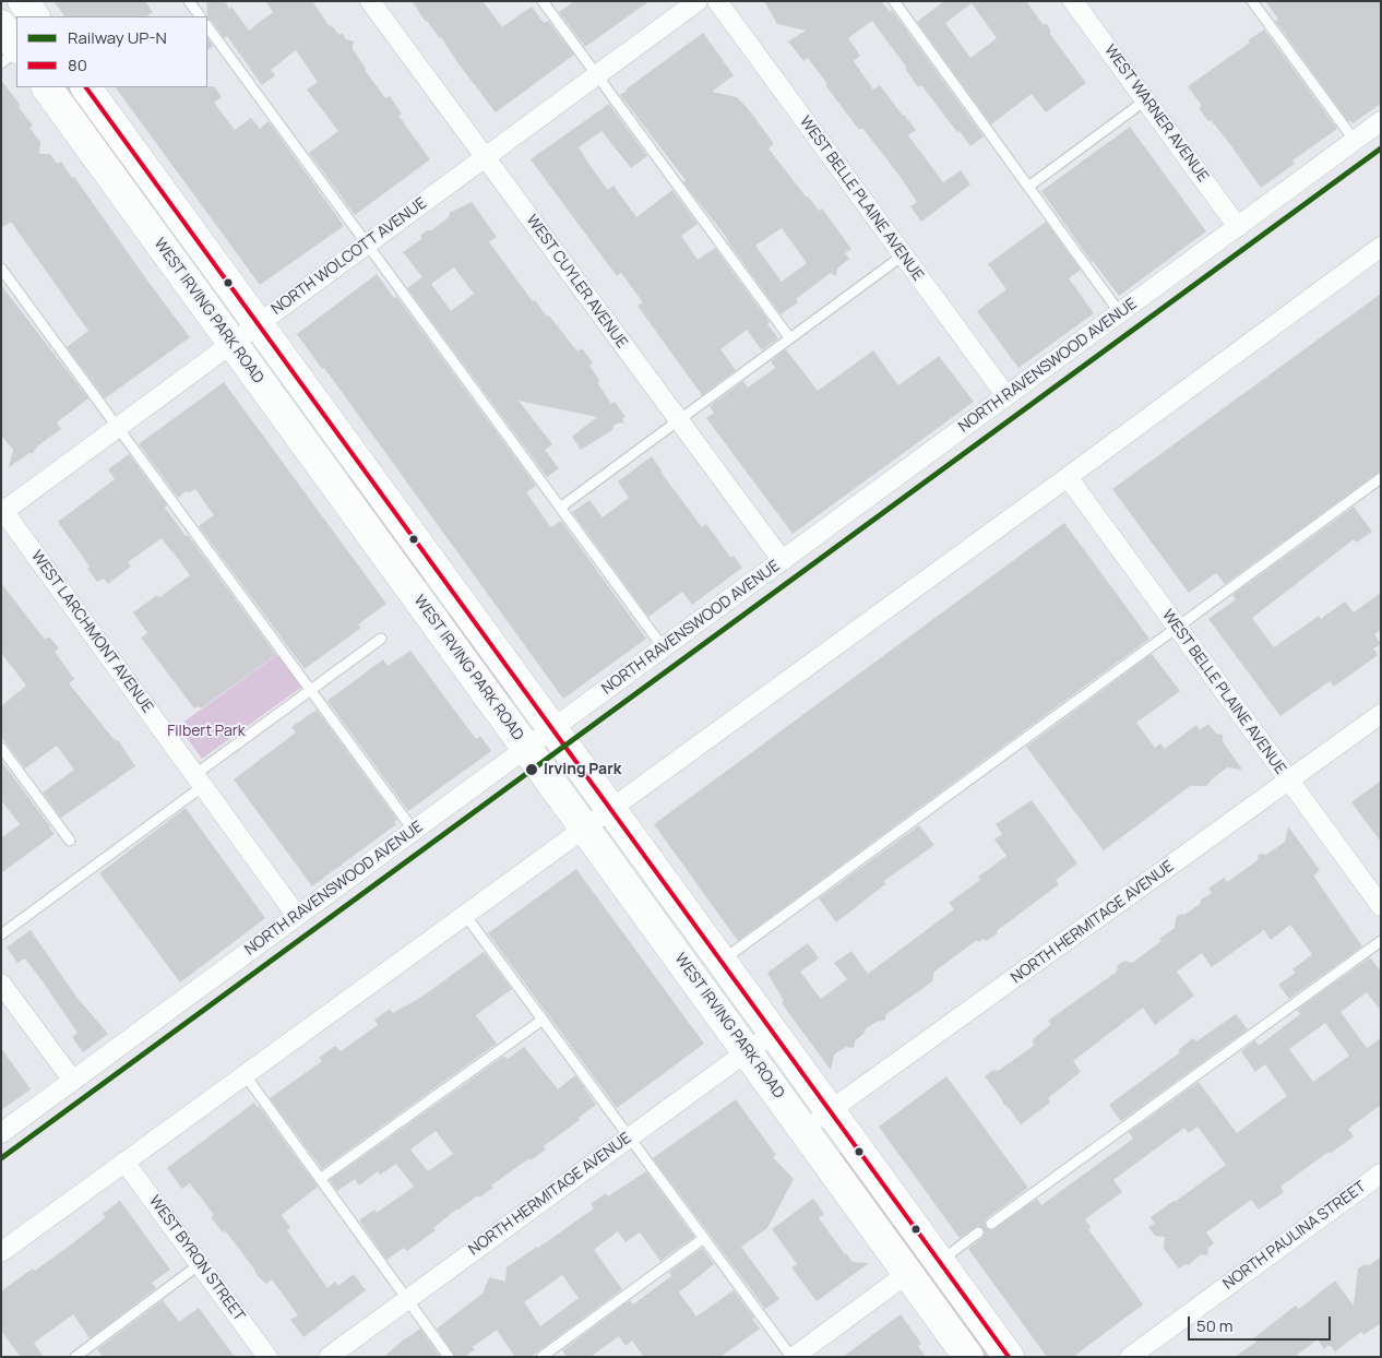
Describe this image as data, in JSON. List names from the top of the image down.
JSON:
{
  "streets": {
    "main road": ["WEST IRVING PARK ROAD"],
    "street": [
      "WEST WARNER AVENUE",
      "WEST BELLE PLAINE AVENUE",
      "NORTH WOLCOTT AVENUE",
      "WEST CUYLER AVENUE",
      "NORTH RAVENSWOOD AVENUE",
      "WEST LARCHMONT AVENUE",
      "NORTH HERMITAGE AVENUE",
      "NORTH PAULINA STREET",
      "WEST BYRON STREET"
    ]
  },
  "crossings": [
    ["WEST WARNER AVENUE", "NORTH RAVENSWOOD AVENUE"],
    ["WEST BELLE PLAINE AVENUE", "NORTH RAVENSWOOD AVENUE"],
    ["WEST BELLE PLAINE AVENUE", "NORTH HERMITAGE AVENUE"],
    ["NORTH WOLCOTT AVENUE", "WEST CUYLER AVENUE"],
    ["NORTH WOLCOTT AVENUE", "WEST IRVING PARK ROAD"],
    ["NORTH WOLCOTT AVENUE", "WEST LARCHMONT AVENUE"],
    ["WEST CUYLER AVENUE", "NORTH RAVENSWOOD AVENUE"],
    ["WEST IRVING PARK ROAD", "NORTH RAVENSWOOD AVENUE"],
    ["WEST IRVING PARK ROAD", "NORTH HERMITAGE AVENUE"],
    ["NORTH RAVENSWOOD AVENUE", "WEST LARCHMONT AVENUE"]
  ],
  "parks": ["Filbert Park"],
  "places": ["Irving Park"],
  "lines": ["transit line 80", "rail line UP-N"],
  "legend": ["Railway UP-N", "80"],
  "scale_bar": "50 m"
}
